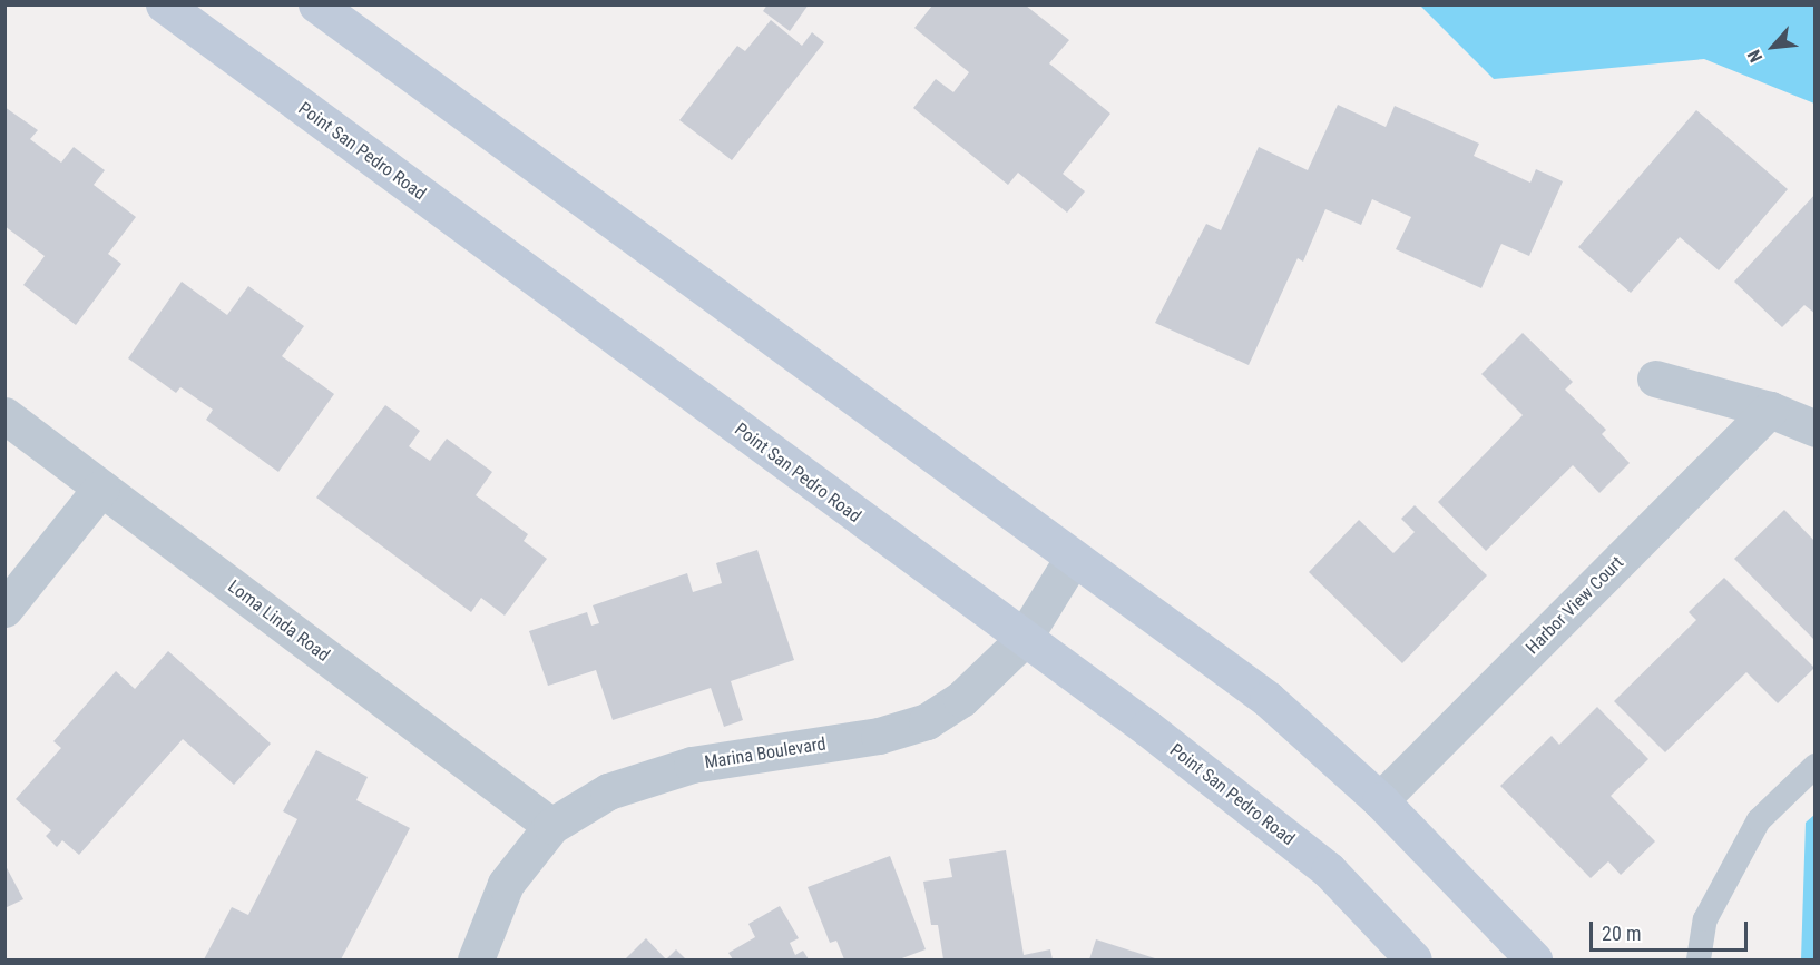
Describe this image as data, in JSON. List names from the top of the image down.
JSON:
{
  "streets": {
    "main road": ["Point San Pedro Road"],
    "street": ["Harbor View Court", "Loma Linda Road", "Marina Boulevard"]
  },
  "crossings": [
    ["Point San Pedro Road", "Marina Boulevard"],
    ["Loma Linda Road", "Marina Boulevard"]
  ],
  "scale_bar": "20 m",
  "north": "bottom left"
}
